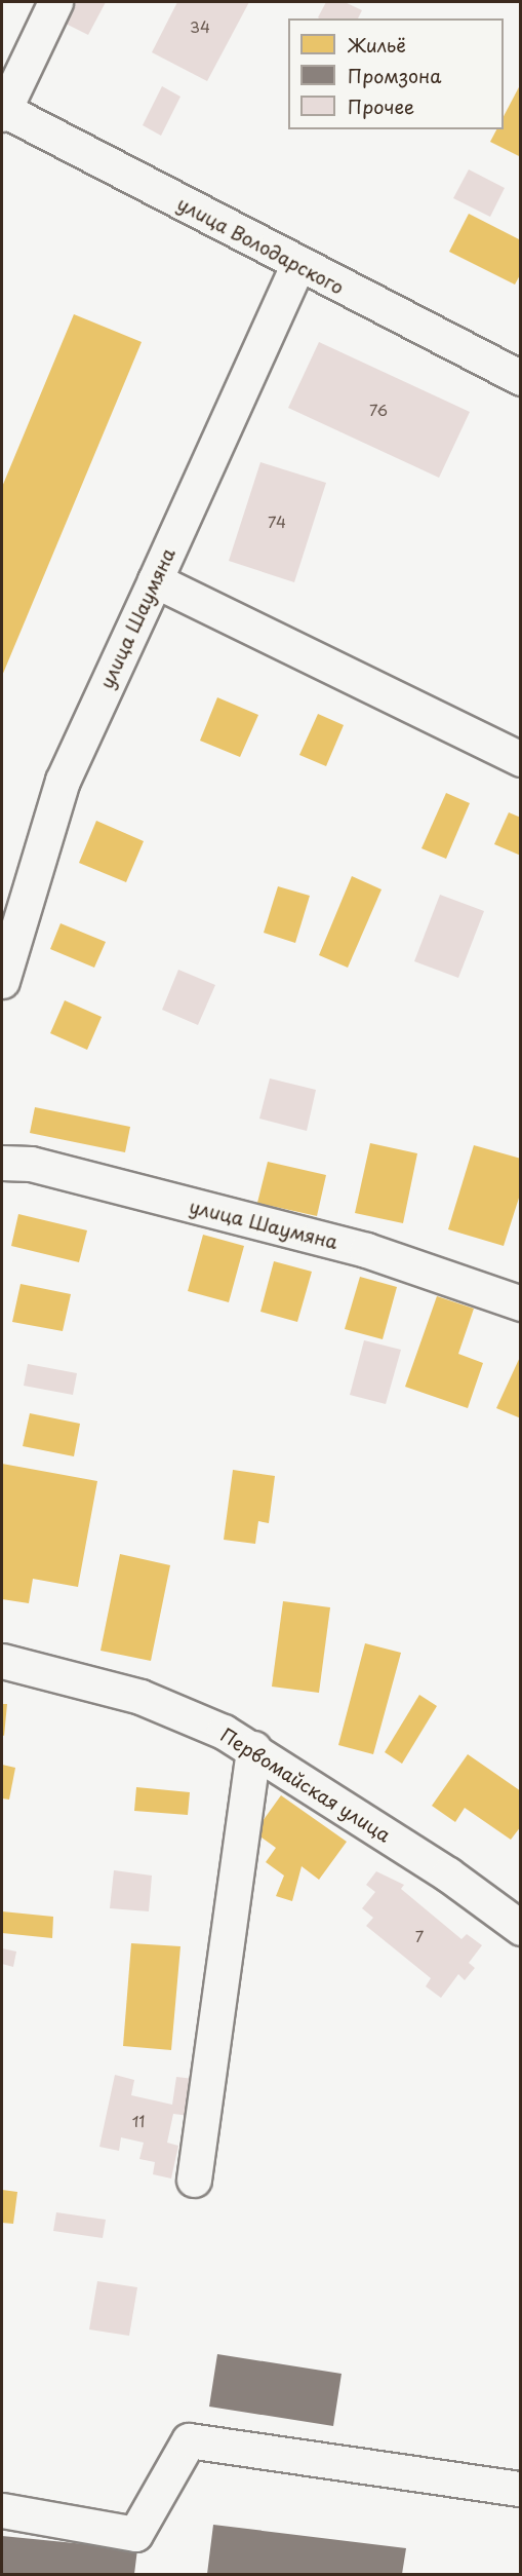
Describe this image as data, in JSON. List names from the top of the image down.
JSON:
{
  "streets": {
    "street": ["улица Володарского", "улица Шаумяна", "Первомайская улица"]
  },
  "crossings": [
    ["улица Володарского", "улица Шаумяна"]
  ],
  "house_numbers": [
    "34",
    "76",
    "74",
    "7",
    "11"
  ],
  "legend": ["Жильё", "Промзона", "Прочее"]
}
